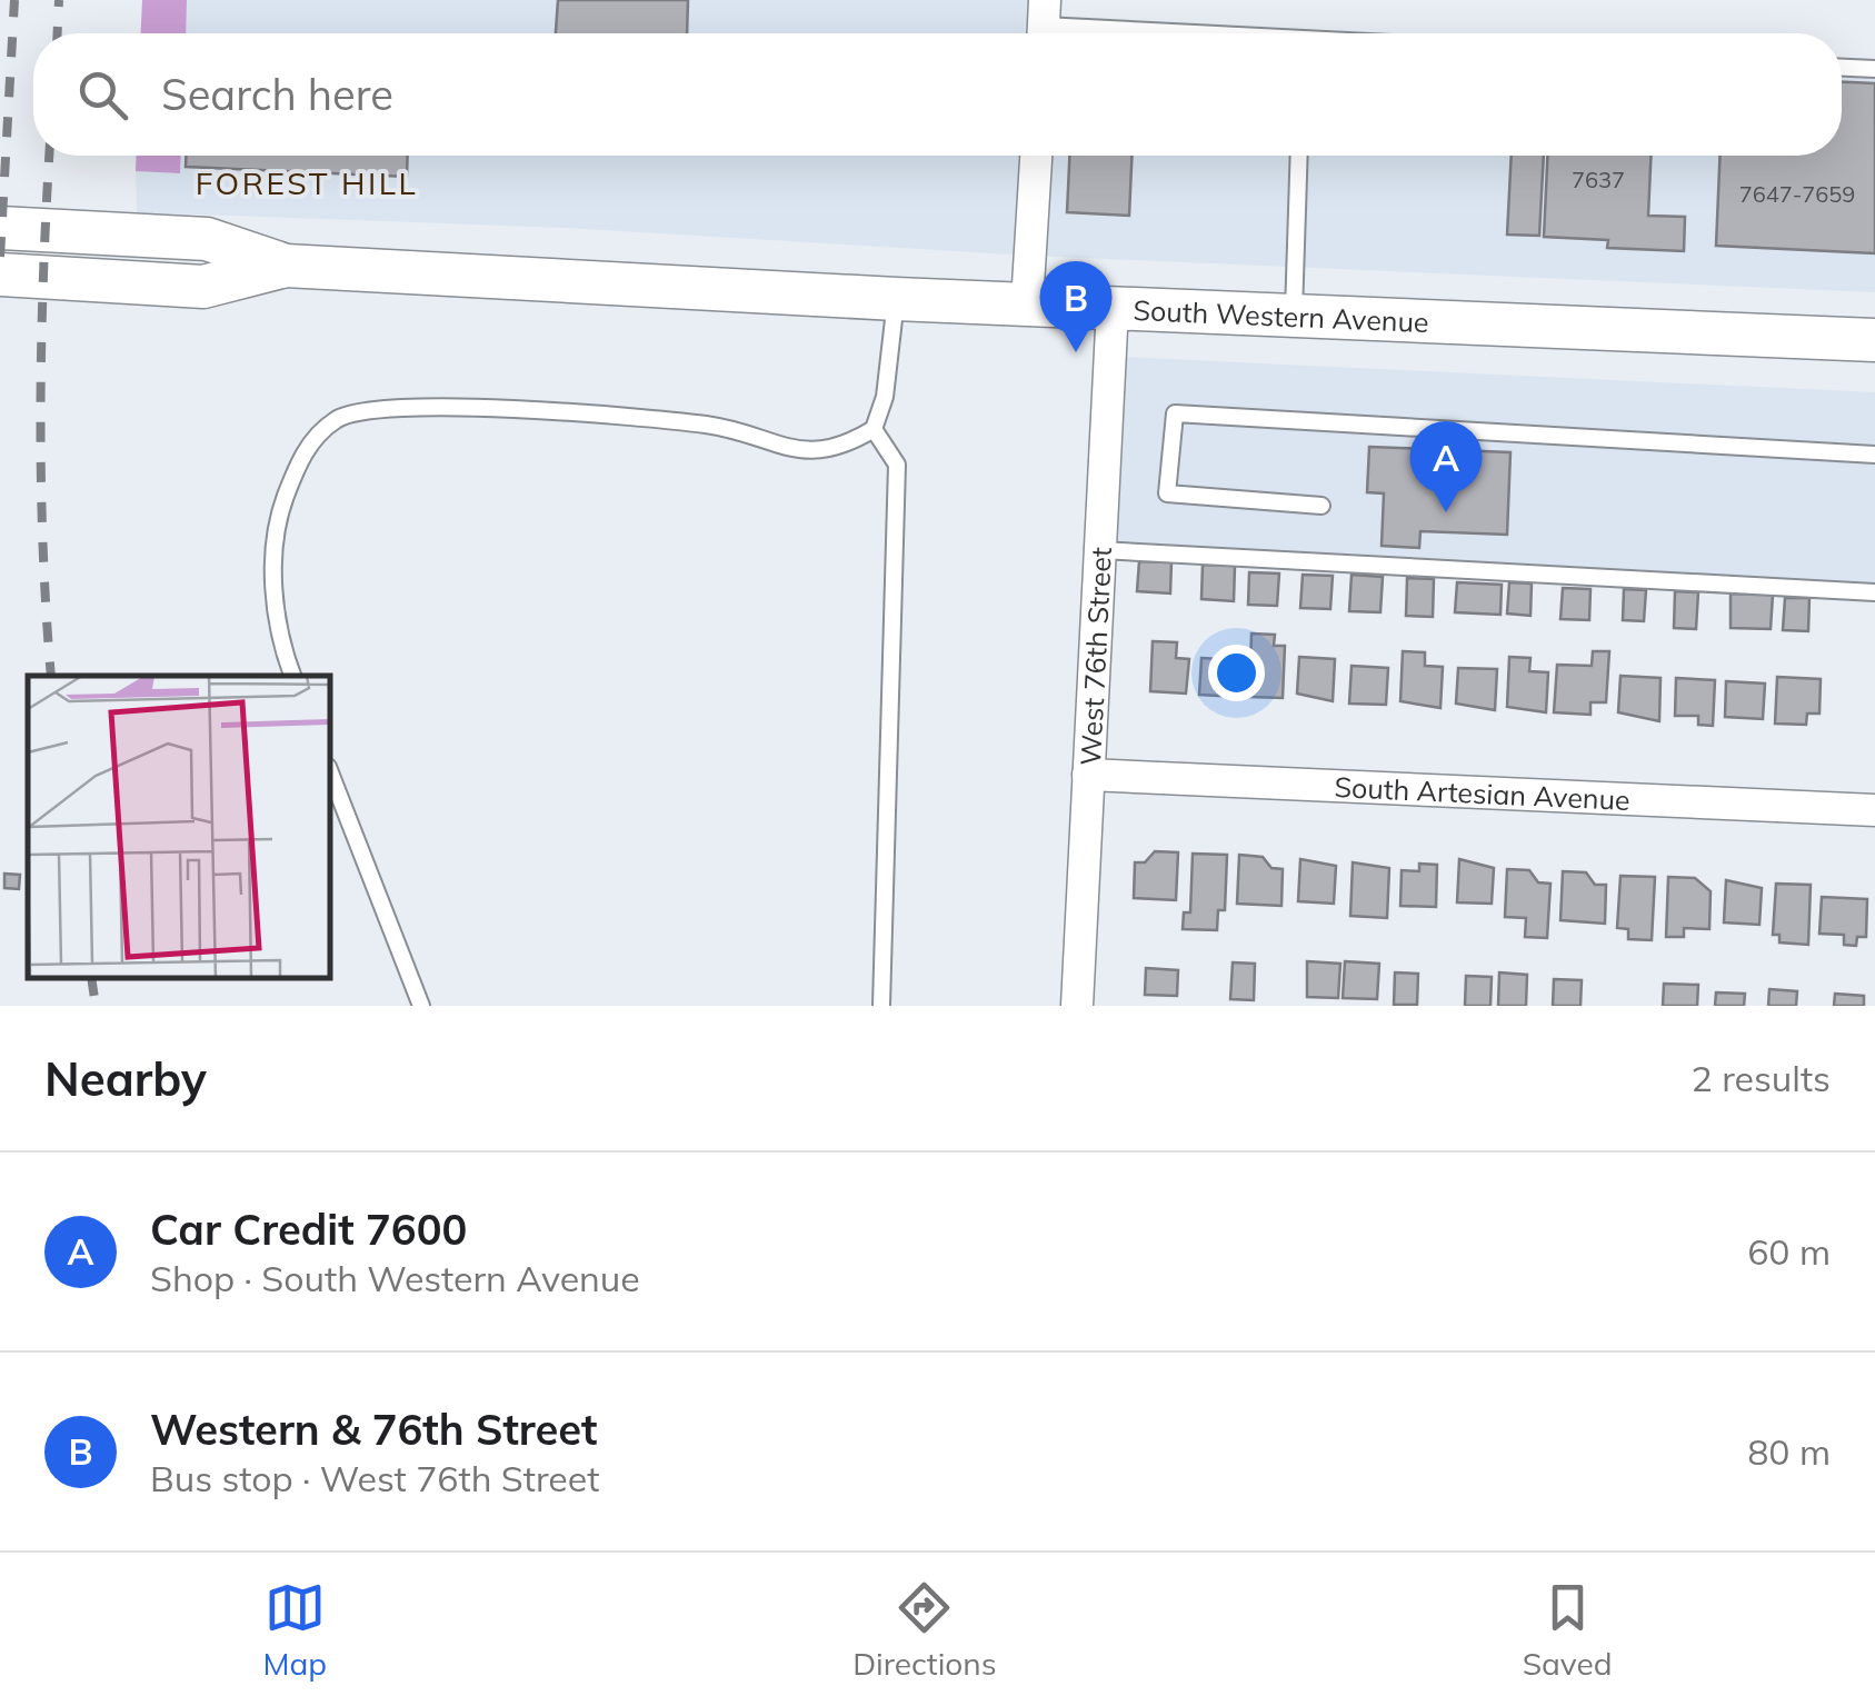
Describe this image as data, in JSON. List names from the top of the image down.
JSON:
{
  "streets": {
    "main road": ["South Western Avenue"],
    "street": ["West 76th Street", "South Artesian Avenue"]
  },
  "crossings": [
    ["South Western Avenue", "West 76th Street"],
    ["West 76th Street", "South Artesian Avenue"]
  ],
  "districts": ["FOREST HILL"],
  "house_numbers": ["7637", "7647-7659"],
  "page": {
    "search": "Search here",
    "pins": ["B", "A"],
    "heading": ["Nearby", "2 results"],
    "list": [
      {
        "mark": "A",
        "name": "Car Credit 7600",
        "note": "Shop · South Western Avenue",
        "value": "60 m"
      },
      {
        "mark": "B",
        "name": "Western & 76th Street",
        "note": "Bus stop · West 76th Street",
        "value": "80 m"
      }
    ],
    "nav": ["Map", "Directions", "Saved"]
  }
}
